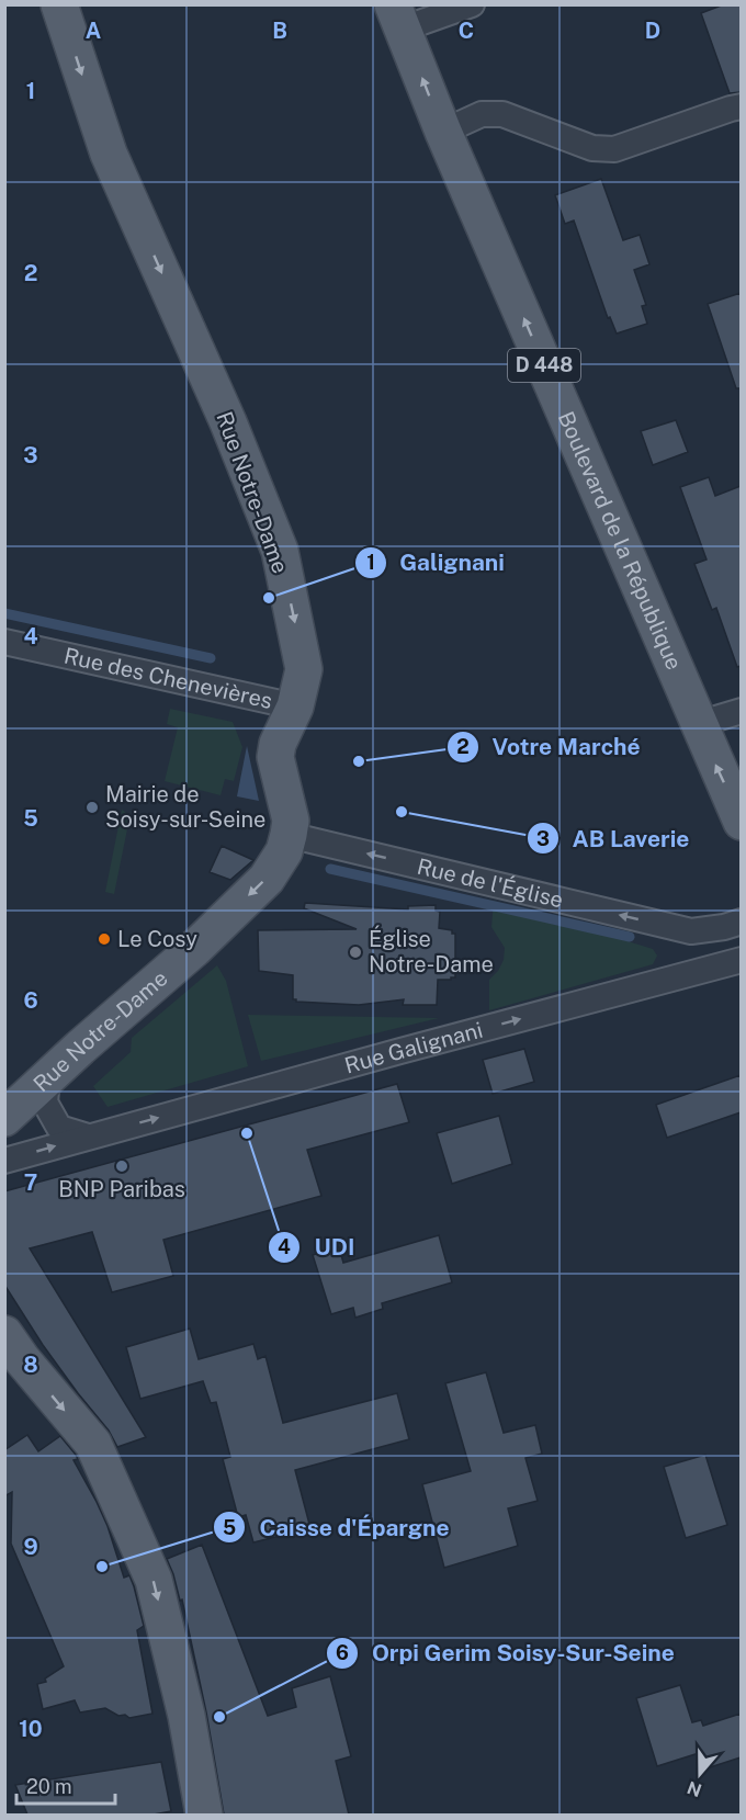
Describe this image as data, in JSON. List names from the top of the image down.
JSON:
{
  "streets": {
    "main road": ["D 448", "Rue Notre-Dame", "Boulevard de la République"],
    "street": ["Rue des Chenevières", "Rue de l'Église", "Rue Galignani"]
  },
  "crossings": [
    ["Rue Notre-Dame", "Rue des Chenevières"],
    ["Rue Notre-Dame", "Rue de l'Église"]
  ],
  "one_way": [
    "Rue Notre-Dame",
    "Boulevard de la République",
    "Rue de l'Église",
    "Rue Galignani"
  ],
  "places": [
    "Galignani",
    "Votre Marché",
    "Mairie de Soisy-sur-Seine",
    "AB Laverie",
    "Le Cosy",
    "Église Notre-Dame",
    "UDI",
    "BNP Paribas",
    "Caisse d'Épargne",
    "Orpi Gerim Soisy-Sur-Seine"
  ],
  "scale_bar": "20 m",
  "north": "bottom",
  "grid": {
    "columns": [
      "A",
      "B",
      "C",
      "D"
    ],
    "rows": [
      "1",
      "2",
      "3",
      "4",
      "5",
      "6",
      "7",
      "8",
      "9",
      "10"
    ]
  }
}
